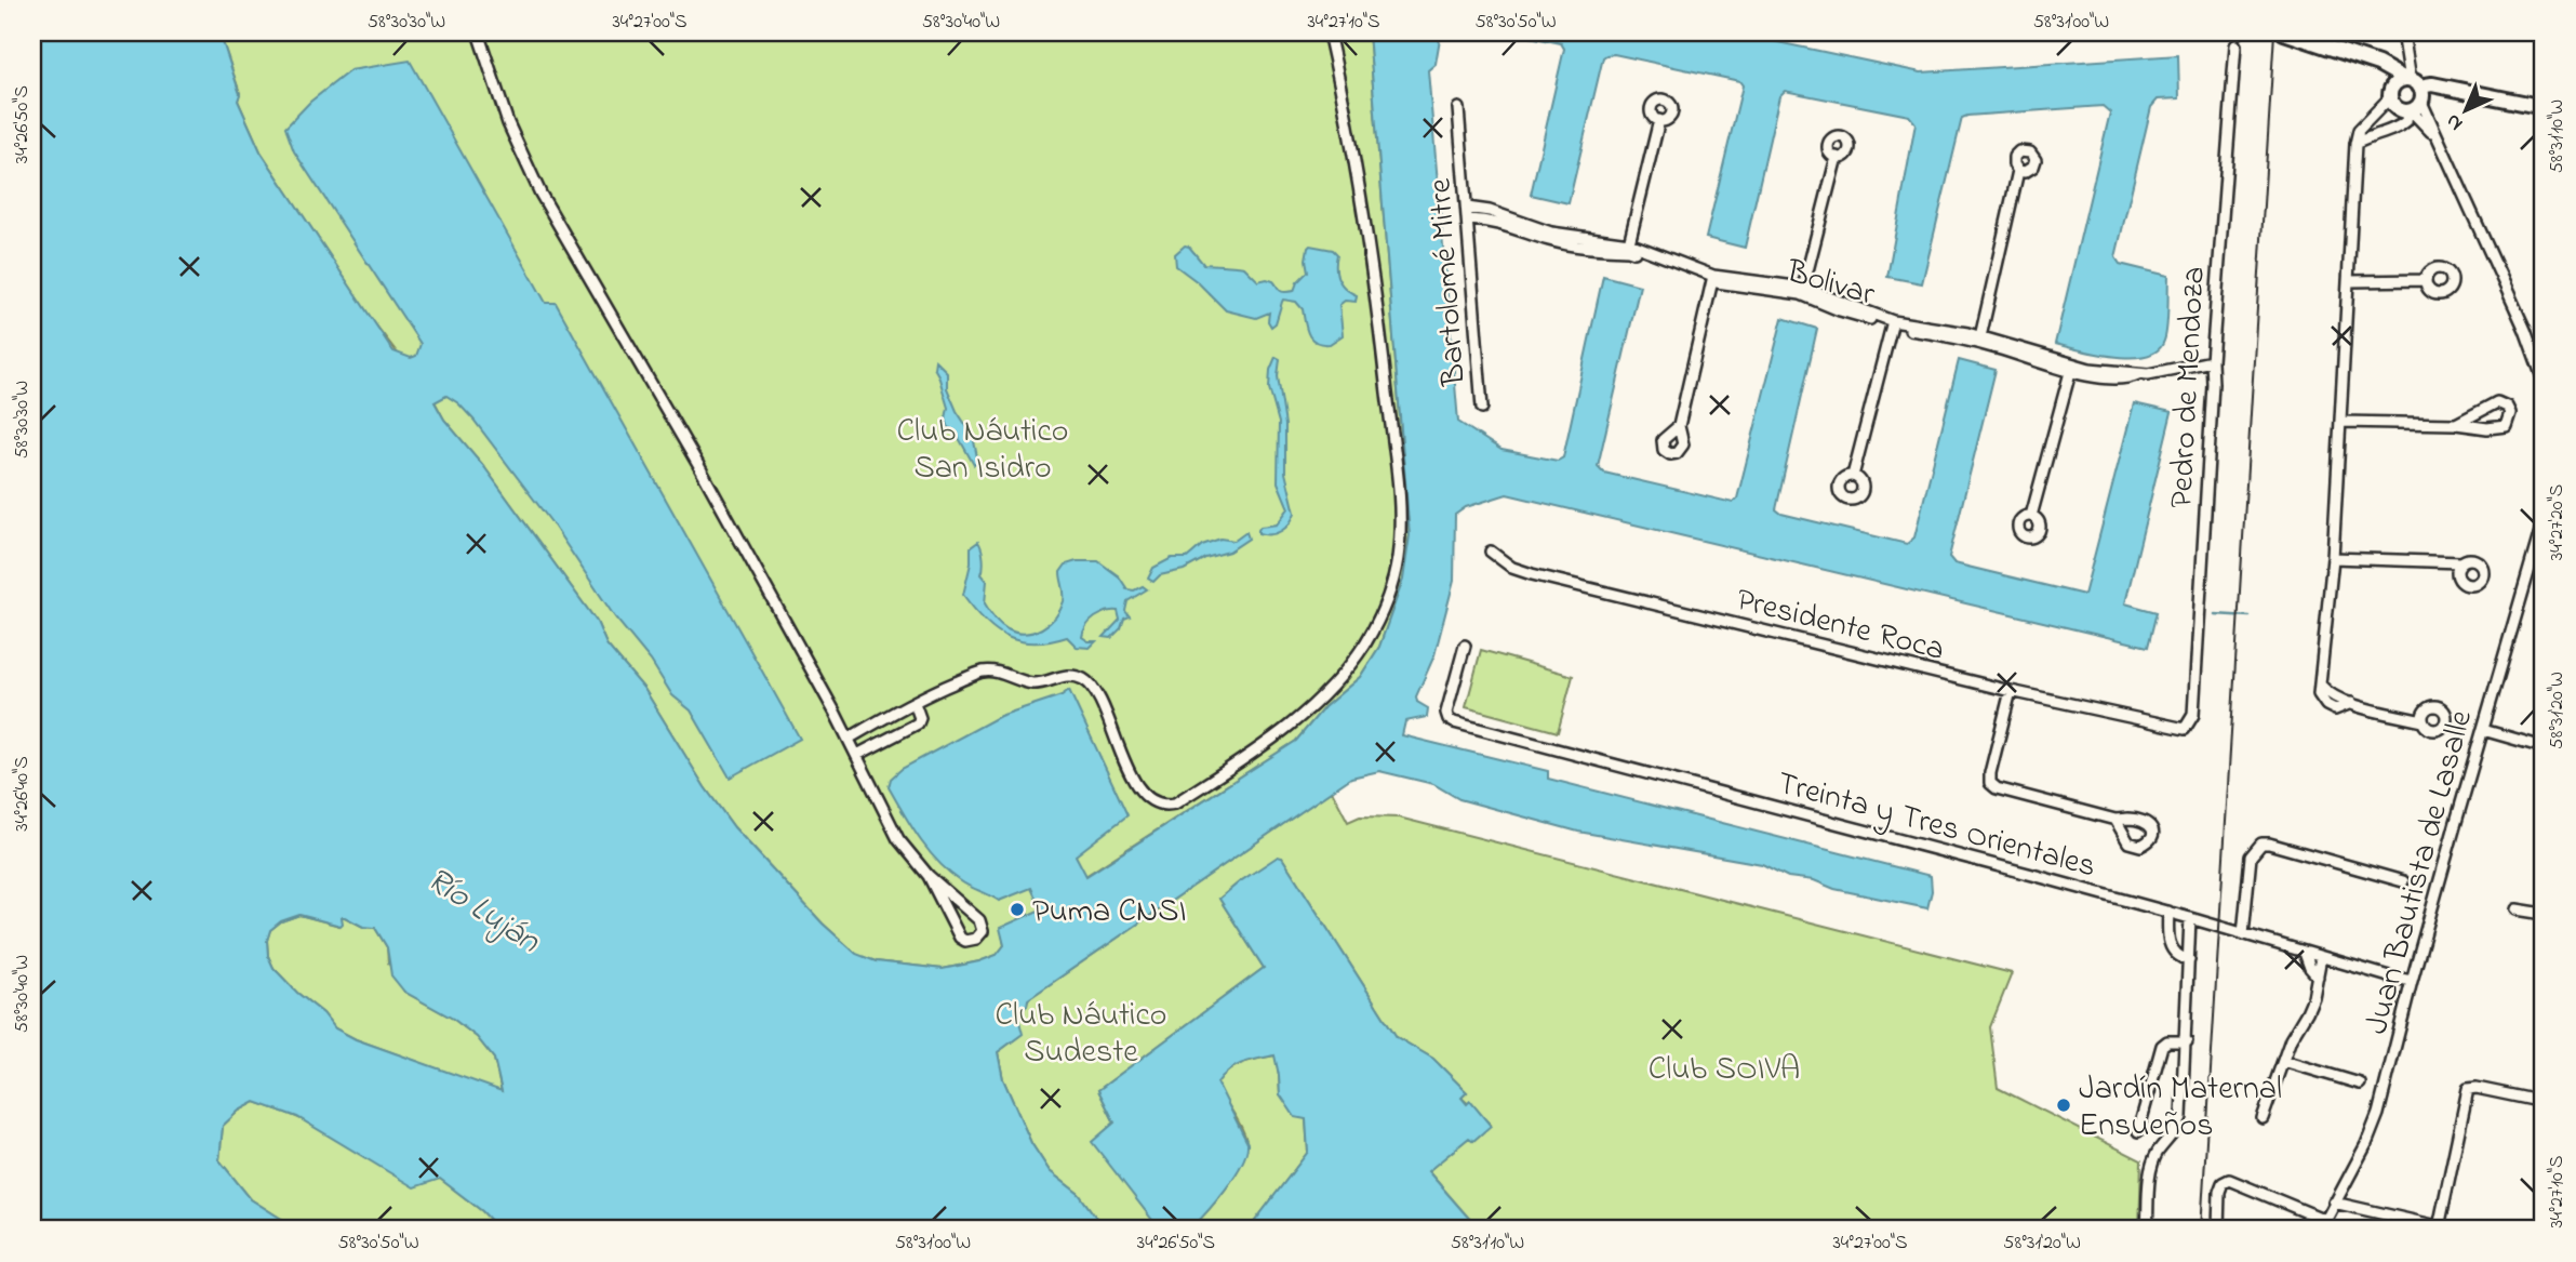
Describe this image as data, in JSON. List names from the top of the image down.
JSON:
{
  "streets": {
    "street": [
      "Bolivar",
      "Bartolomé Mitre",
      "Pedro de Mendoza",
      "Presidente Roca",
      "Treinta y Tres Orientales",
      "Juan Bautista de Lasalle"
    ]
  },
  "crossings": [
    ["Bolivar", "Bartolomé Mitre"],
    ["Bolivar", "Pedro de Mendoza"],
    ["Pedro de Mendoza", "Presidente Roca"],
    ["Treinta y Tres Orientales", "Juan Bautista de Lasalle"]
  ],
  "water": ["Río Luján"],
  "parks": ["Club Náutico San Isidro", "Club Náutico Sudeste", "Club SOIVA"],
  "places": ["Puma CNSI", "Jardín Maternal Ensueños"],
  "north": "bottom left",
  "coordinates": [
    "58°30'30\"W",
    "34°27'00\"S",
    "58°30'40\"W",
    "34°27'10\"S",
    "58°30'50\"W",
    "58°31'00\"W",
    "34°26'50\"S",
    "58°31'10\"W",
    "34°27'20\"S",
    "58°31'20\"W",
    "34°26'40\"S"
  ]
}
